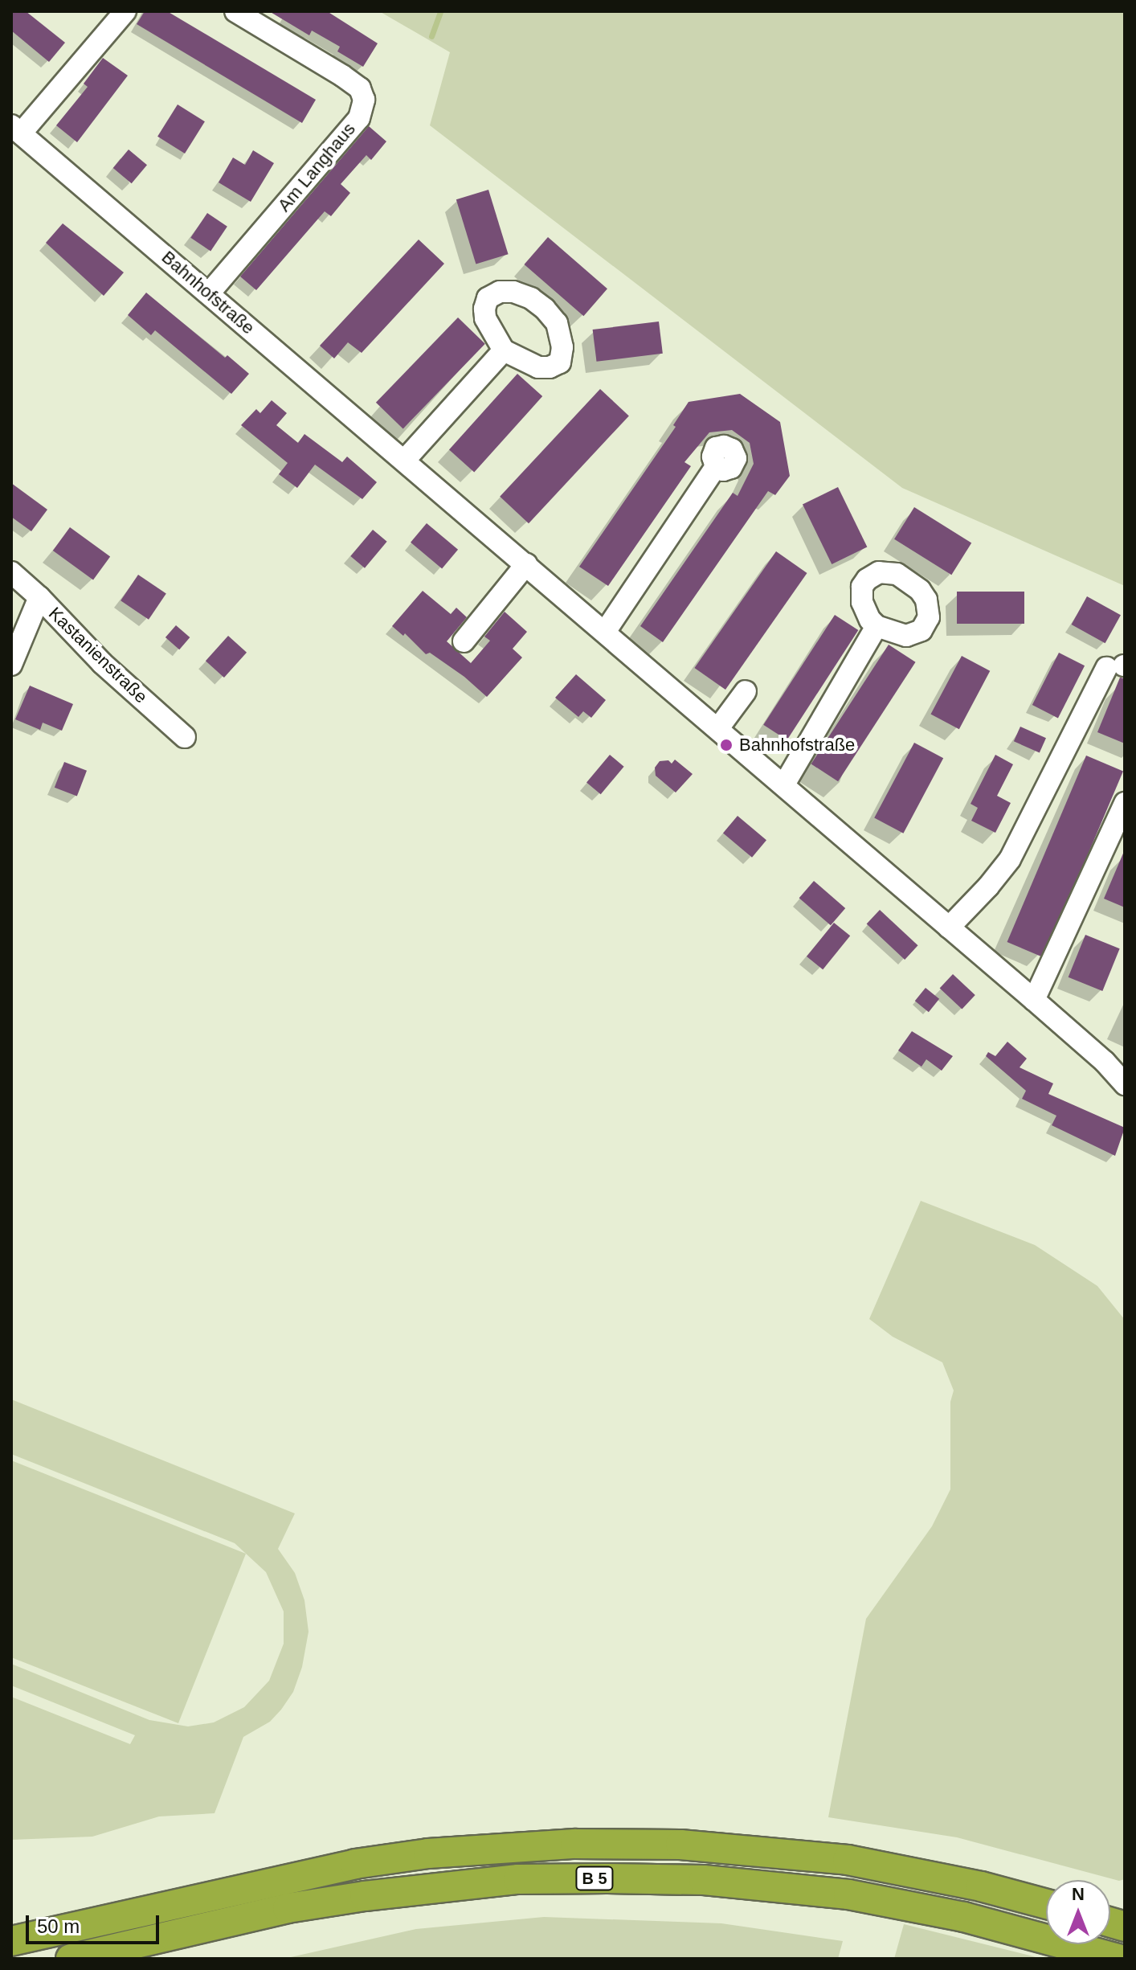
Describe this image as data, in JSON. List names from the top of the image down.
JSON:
{
  "streets": {
    "highway": ["B 5"],
    "street": ["Am Langhaus", "Bahnhofstraße", "Kastanienstraße"]
  },
  "crossings": [
    ["Am Langhaus", "Bahnhofstraße"]
  ],
  "places": ["Bahnhofstraße"],
  "scale_bar": "50 m",
  "north": "top"
}
